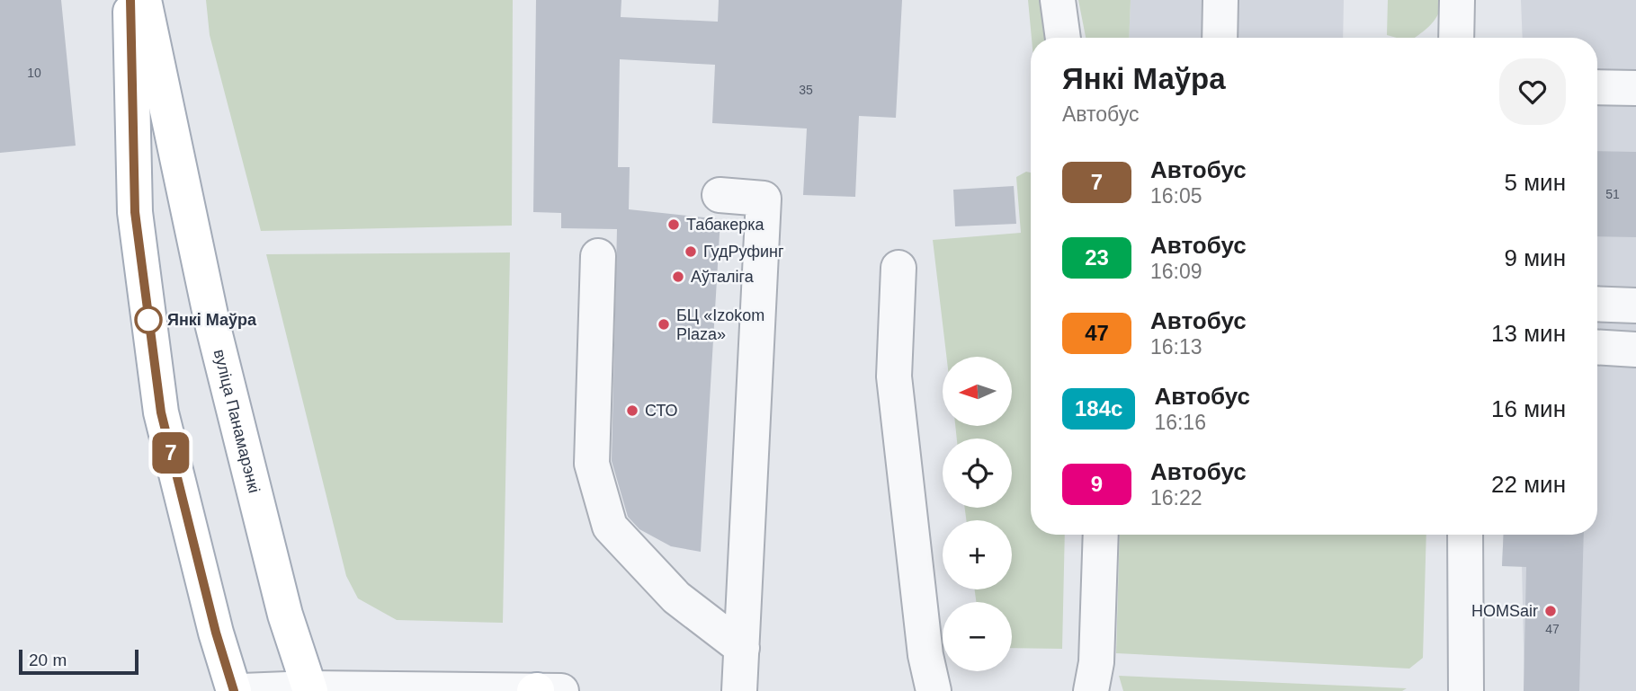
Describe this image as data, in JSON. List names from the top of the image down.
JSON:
{
  "streets": {
    "main road": ["вуліца Панамарэнкі"]
  },
  "places": [
    "Табакерка",
    "ГудРуфинг",
    "Аўталіга",
    "Янкі Маўра",
    "БЦ «Izokom Plaza»",
    "СТО",
    "HOMSair"
  ],
  "lines": ["bus line 7"],
  "house_numbers": [
    "10",
    "35",
    "51",
    "47"
  ],
  "scale_bar": "20 m",
  "north": "left",
  "page": {
    "on_map": "7",
    "heading": ["Янкі Маўра", "Автобус"],
    "list": [
      {
        "mark": "7",
        "name": "Автобус",
        "note": "16:05",
        "value": "5 мин"
      },
      {
        "mark": "23",
        "name": "Автобус",
        "note": "16:09",
        "value": "9 мин"
      },
      {
        "mark": "47",
        "name": "Автобус",
        "note": "16:13",
        "value": "13 мин"
      },
      {
        "mark": "184с",
        "name": "Автобус",
        "note": "16:16",
        "value": "16 мин"
      },
      {
        "mark": "9",
        "name": "Автобус",
        "note": "16:22",
        "value": "22 мин"
      }
    ],
    "map_buttons": ["+", "−"],
    "scale": "20 m"
  }
}
